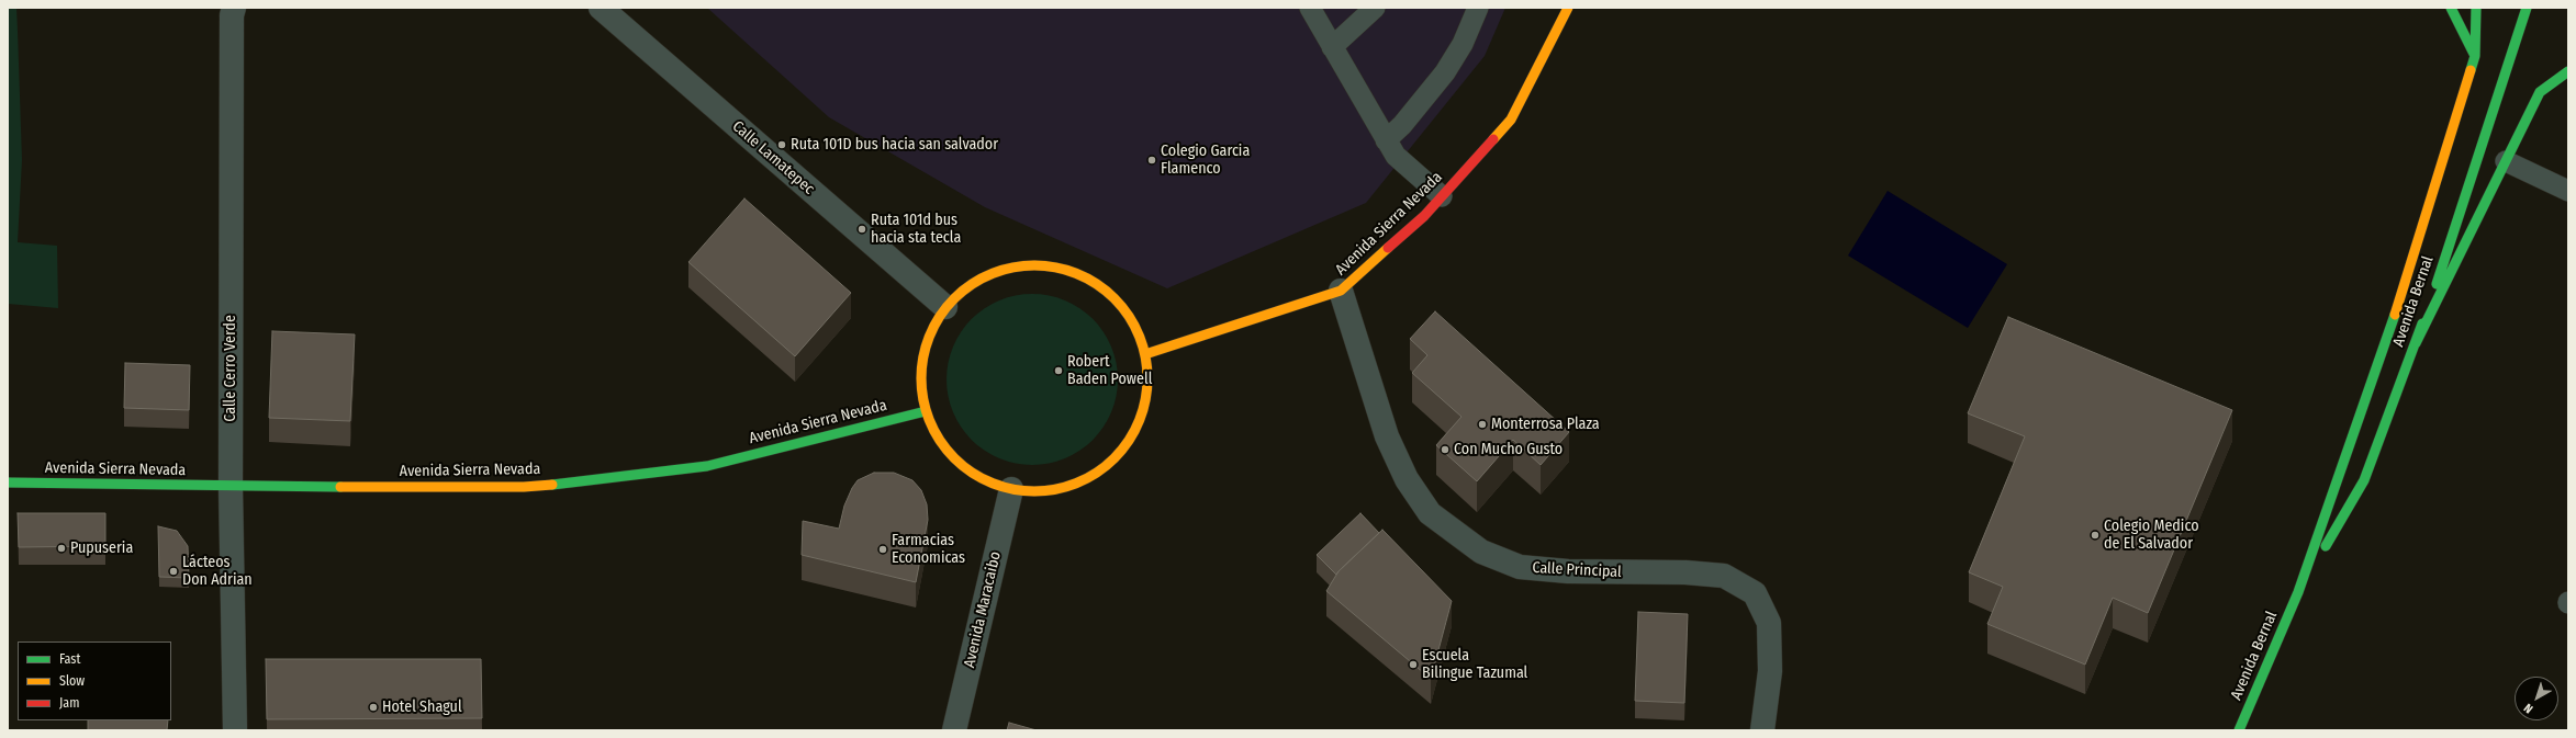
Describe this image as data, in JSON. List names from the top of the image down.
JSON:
{
  "streets": {
    "street": [
      "Calle Lamatepec",
      "Avenida Sierra Nevada",
      "Avenida Bernal",
      "Calle Cerro Verde",
      "Calle Principal",
      "Avenida Maracaibo"
    ]
  },
  "crossings": [
    ["Avenida Sierra Nevada", "Calle Cerro Verde"],
    ["Avenida Sierra Nevada", "Calle Principal"]
  ],
  "places": [
    "Ruta 101D bus hacia san salvador",
    "Colegio Garcia Flamenco",
    "Ruta 101d bus hacia sta tecla",
    "Robert Baden Powell",
    "Monterrosa Plaza",
    "Con Mucho Gusto",
    "Colegio Medico de El Salvador",
    "Pupuseria",
    "Farmacias Economicas",
    "Lácteos Don Adrian",
    "Escuela Bilingue Tazumal",
    "Hotel Shagul"
  ],
  "legend": ["Fast", "Slow", "Jam"],
  "north": "bottom left"
}
